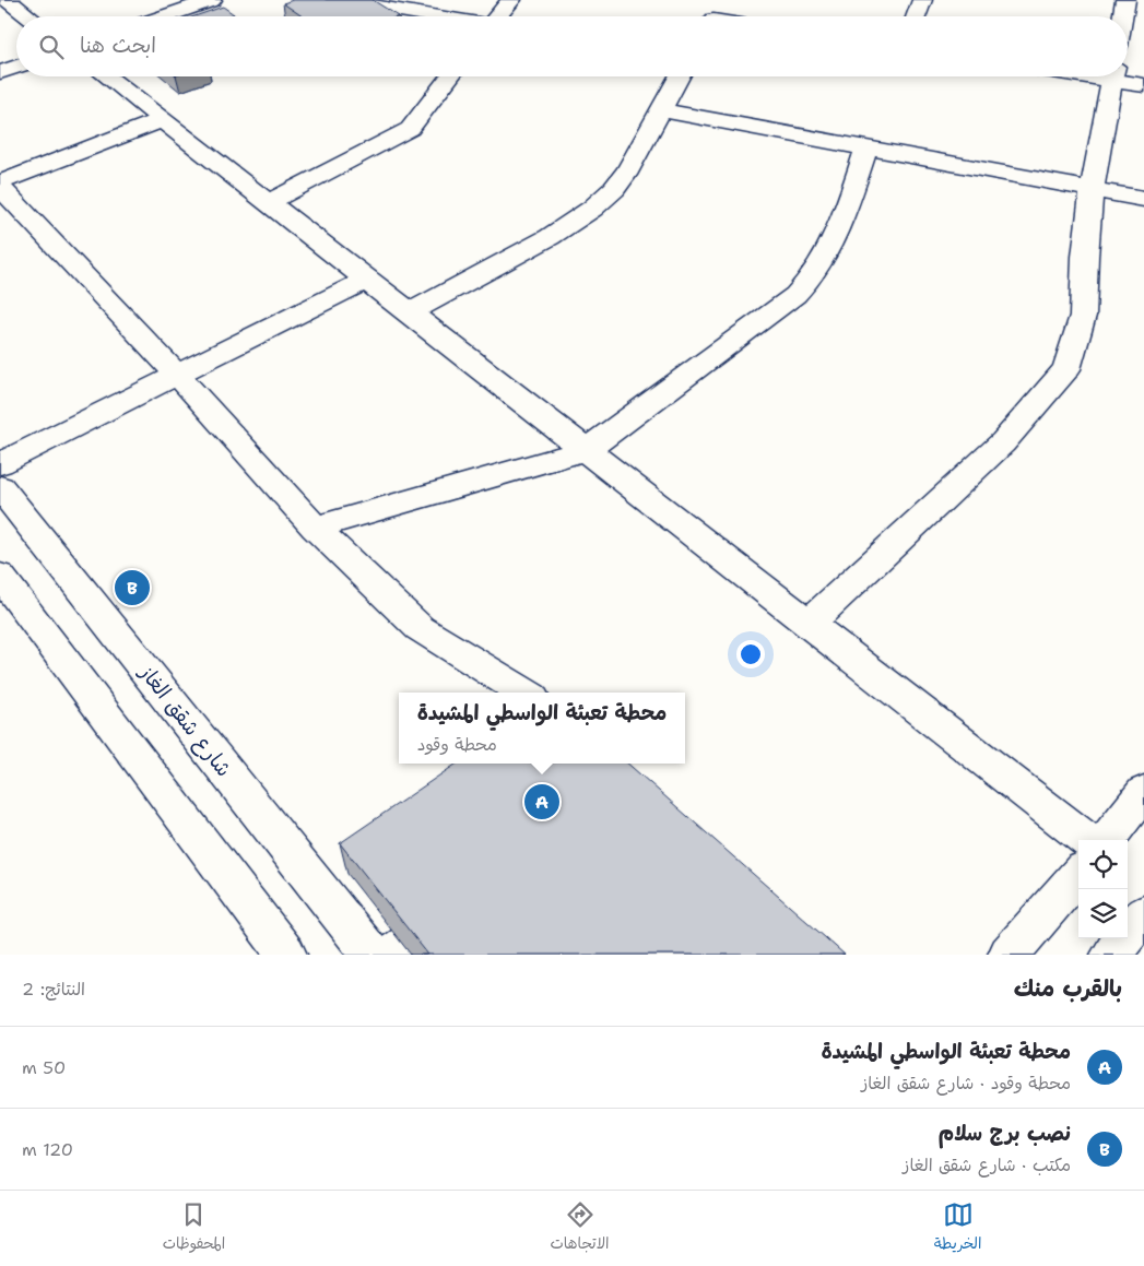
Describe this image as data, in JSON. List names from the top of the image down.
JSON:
{
  "streets": {
    "street": ["شارع شقق الغاز"]
  },
  "page": {
    "search": "ابحث هنا",
    "pins": ["B", "A"],
    "popup": ["محطة تعبئة الواسطي المشيدة", "محطة وقود"],
    "heading": ["بالقرب منك", "النتائج: 2"],
    "list": [
      {
        "mark": "A",
        "name": "محطة تعبئة الواسطي المشيدة",
        "note": "محطة وقود · شارع شقق الغاز",
        "value": "50 m"
      },
      {
        "mark": "B",
        "name": "نصب برج سلام",
        "note": "مكتب · شارع شقق الغاز",
        "value": "120 m"
      }
    ],
    "nav": ["الخريطة", "الاتجاهات", "المحفوظات"]
  }
}
